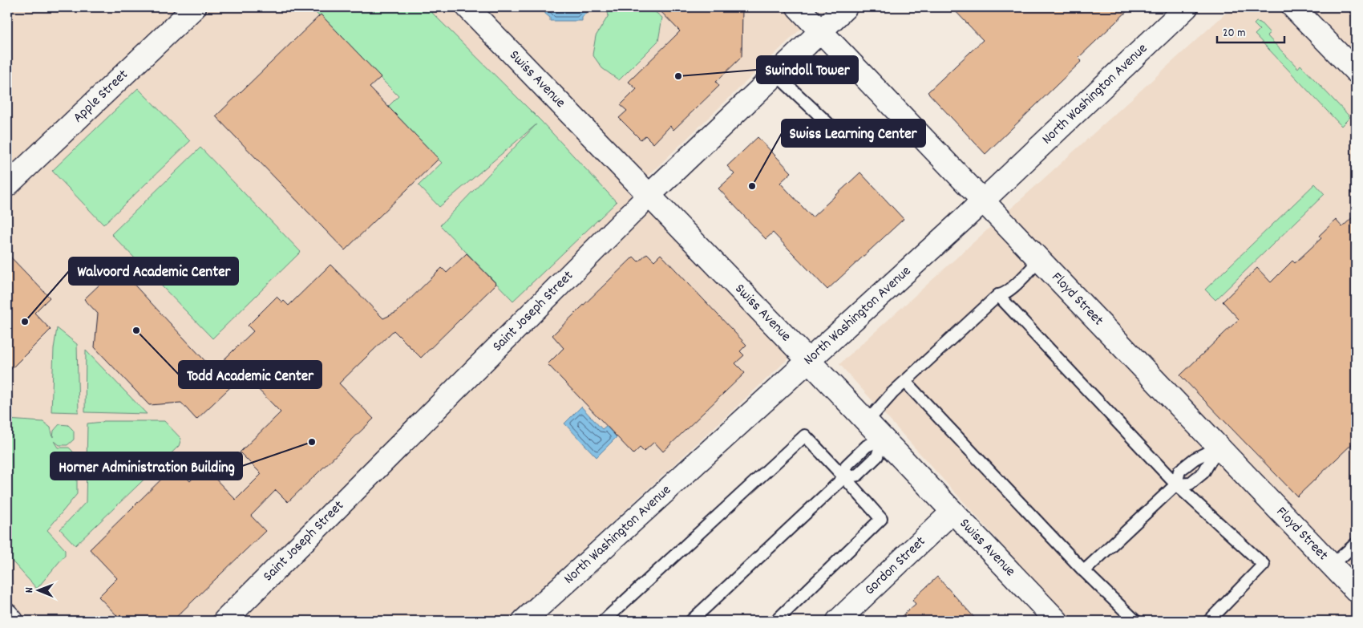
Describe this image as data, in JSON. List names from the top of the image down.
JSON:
{
  "streets": {
    "street": [
      "Swiss Avenue",
      "North Washington Avenue",
      "Apple Street",
      "Floyd Street",
      "Saint Joseph Street",
      "Gordon Street"
    ]
  },
  "crossings": [
    ["Swiss Avenue", "North Washington Avenue"],
    ["Swiss Avenue", "Saint Joseph Street"],
    ["Swiss Avenue", "Gordon Street"],
    ["North Washington Avenue", "Floyd Street"],
    ["Floyd Street", "Saint Joseph Street"]
  ],
  "places": [
    "Swindoll Tower",
    "Swiss Learning Center",
    "Walvoord Academic Center",
    "Todd Academic Center",
    "Horner Administration Building"
  ],
  "scale_bar": "20 m",
  "north": "left"
}
